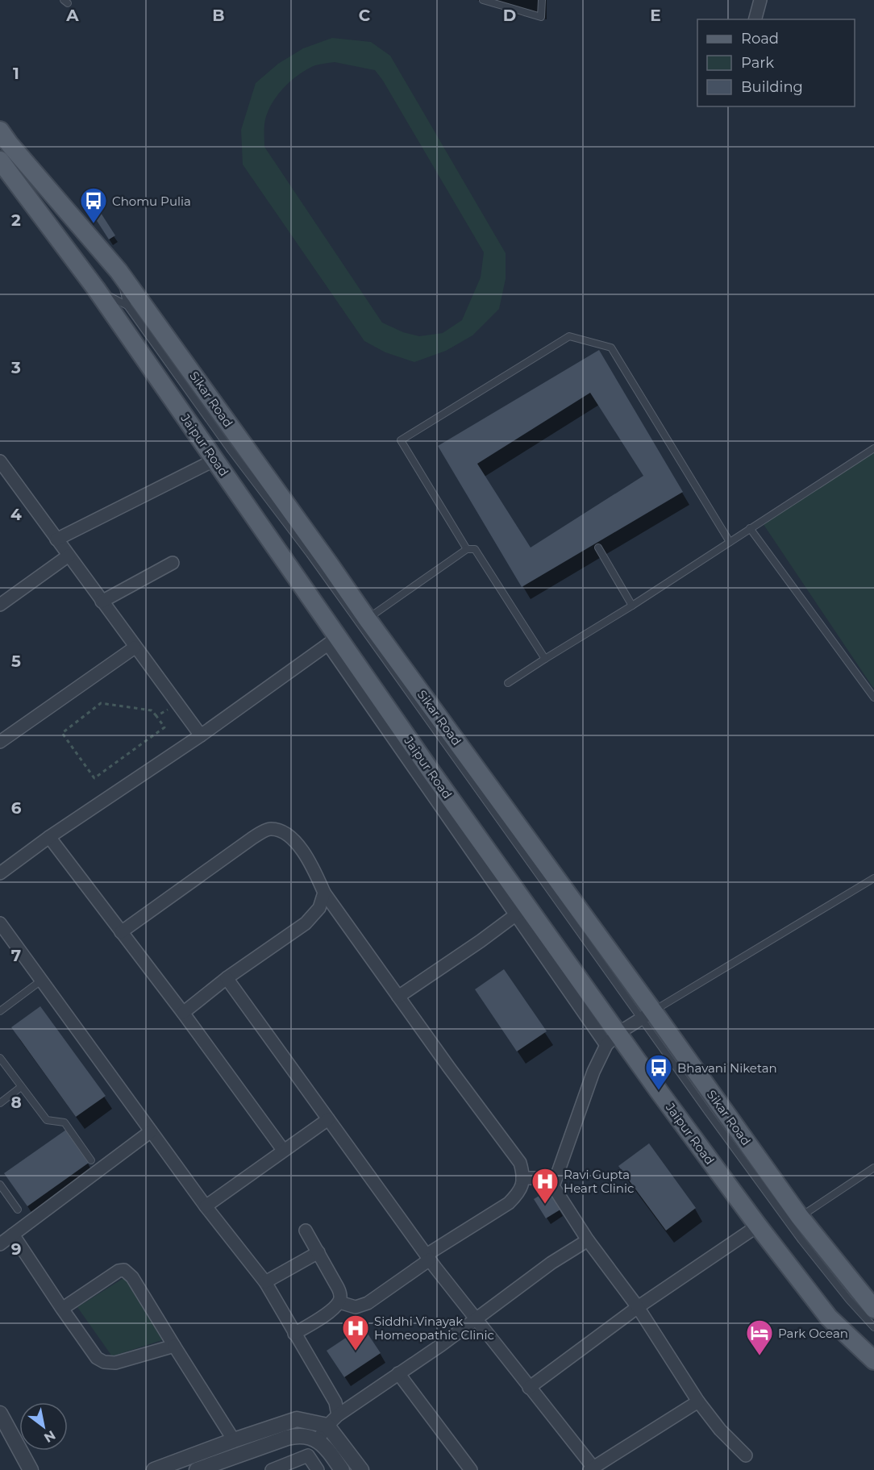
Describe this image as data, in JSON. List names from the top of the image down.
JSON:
{
  "streets": {
    "main road": ["Sikar Road", "Jaipur Road"]
  },
  "places": {
    "bus stop": ["Chomu Pulia", "Bhavani Niketan"],
    "hospital": ["Ravi Gupta Heart Clinic", "Siddhi Vinayak Homeopathic Clinic"],
    "hotel": ["Park Ocean"]
  },
  "legend": ["Road", "Park", "Building"],
  "north": "bottom right",
  "grid": {
    "columns": [
      "A",
      "B",
      "C",
      "D",
      "E"
    ],
    "rows": [
      "1",
      "2",
      "3",
      "4",
      "5",
      "6",
      "7",
      "8",
      "9"
    ]
  }
}
